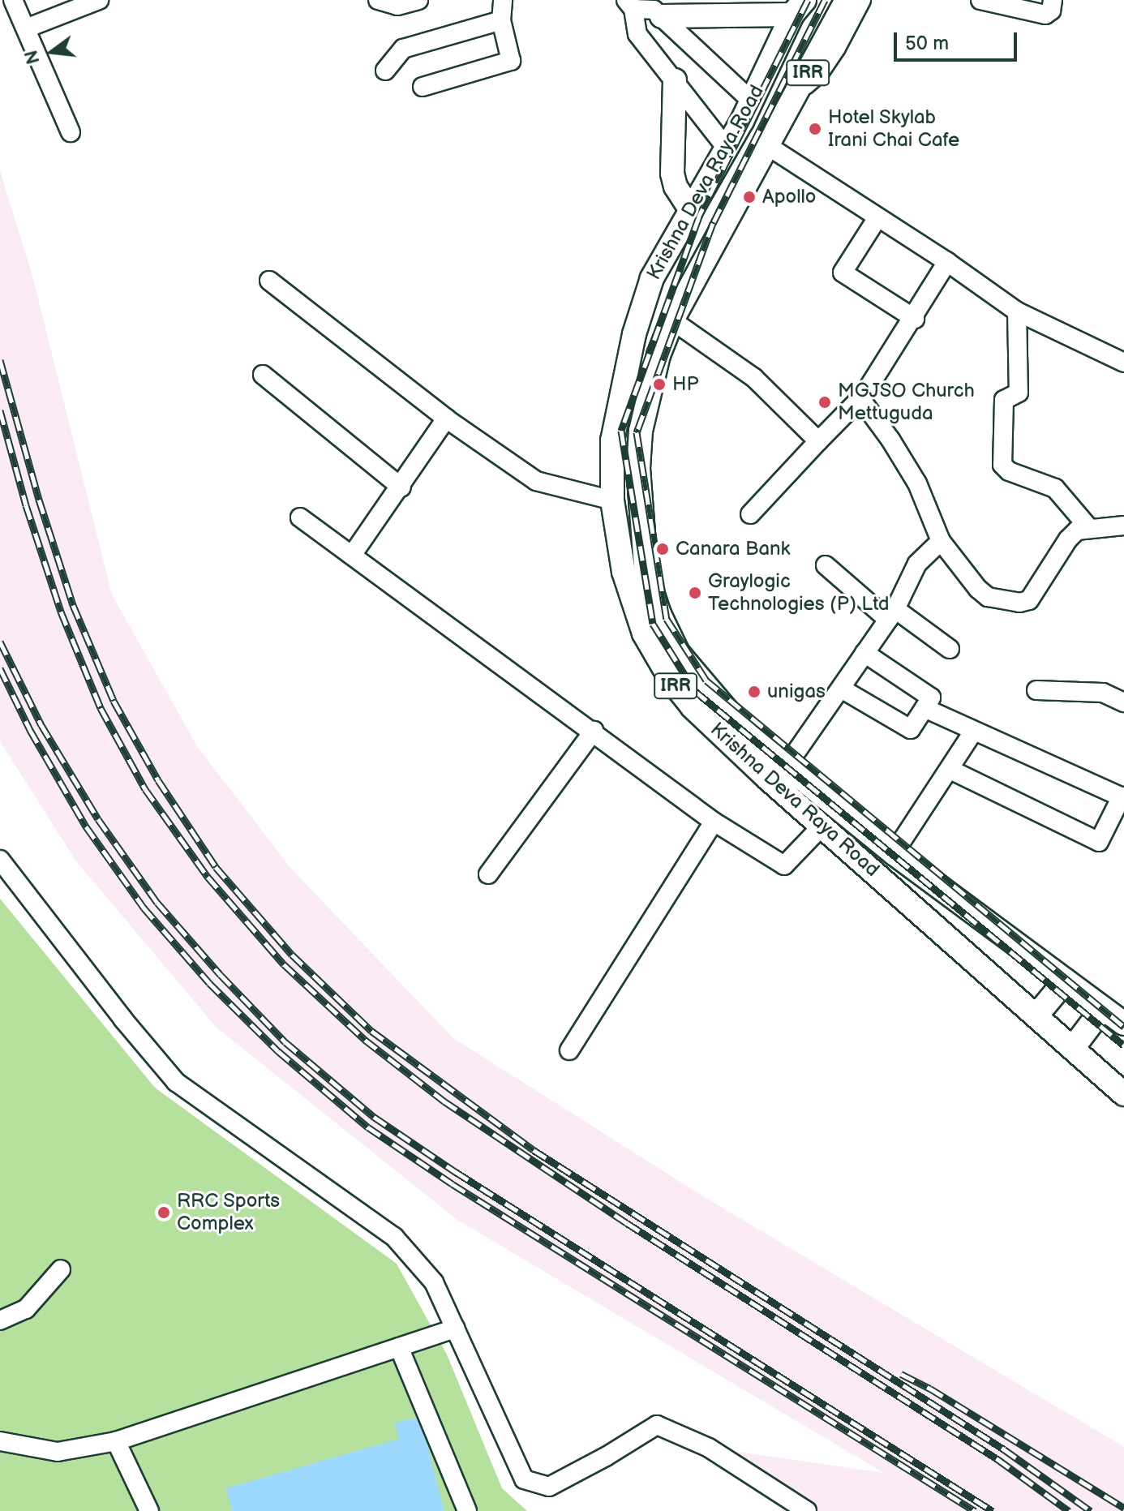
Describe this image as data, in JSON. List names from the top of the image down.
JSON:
{
  "streets": {
    "main road": ["IRR", "Krishna Deva Raya Road"]
  },
  "places": [
    "Hotel Skylab Irani Chai Cafe",
    "Apollo",
    "HP",
    "MGJSO Church Mettuguda",
    "Canara Bank",
    "Graylogic Technologies (P) Ltd",
    "unigas",
    "RRC Sports Complex"
  ],
  "scale_bar": "50 m",
  "north": "left"
}
